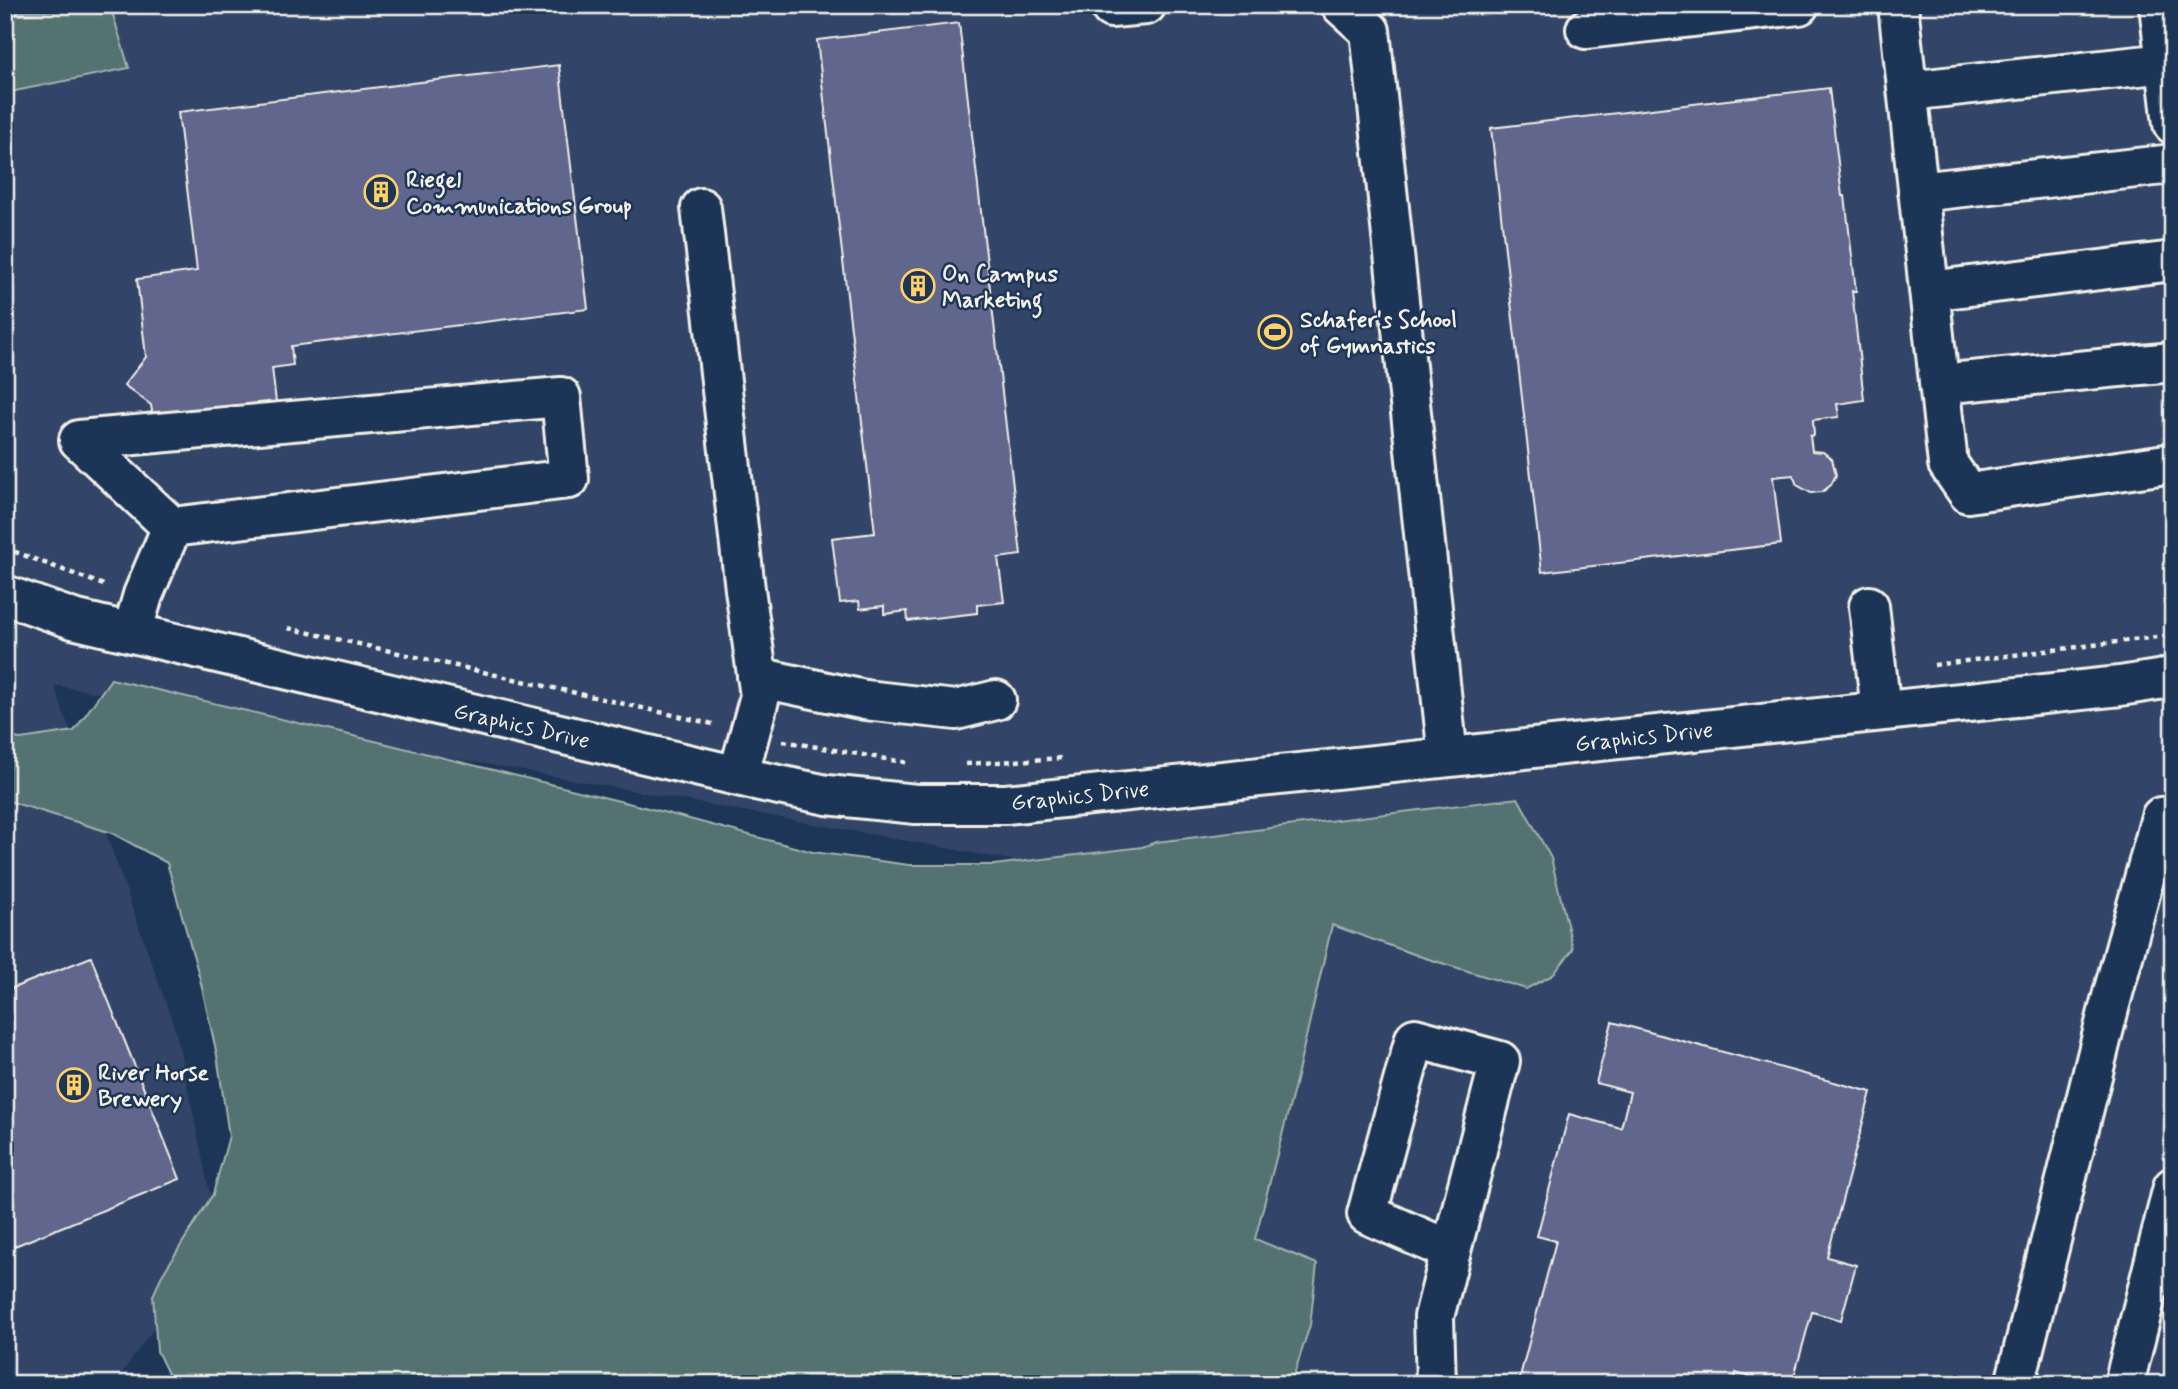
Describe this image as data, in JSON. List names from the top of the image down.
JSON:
{
  "streets": {
    "lane": ["Graphics Drive"]
  },
  "places": {
    "building": ["Riegel Communications Group", "On Campus Marketing", "River Horse Brewery"],
    "sports": ["Schafer's School of Gymnastics"]
  }
}
